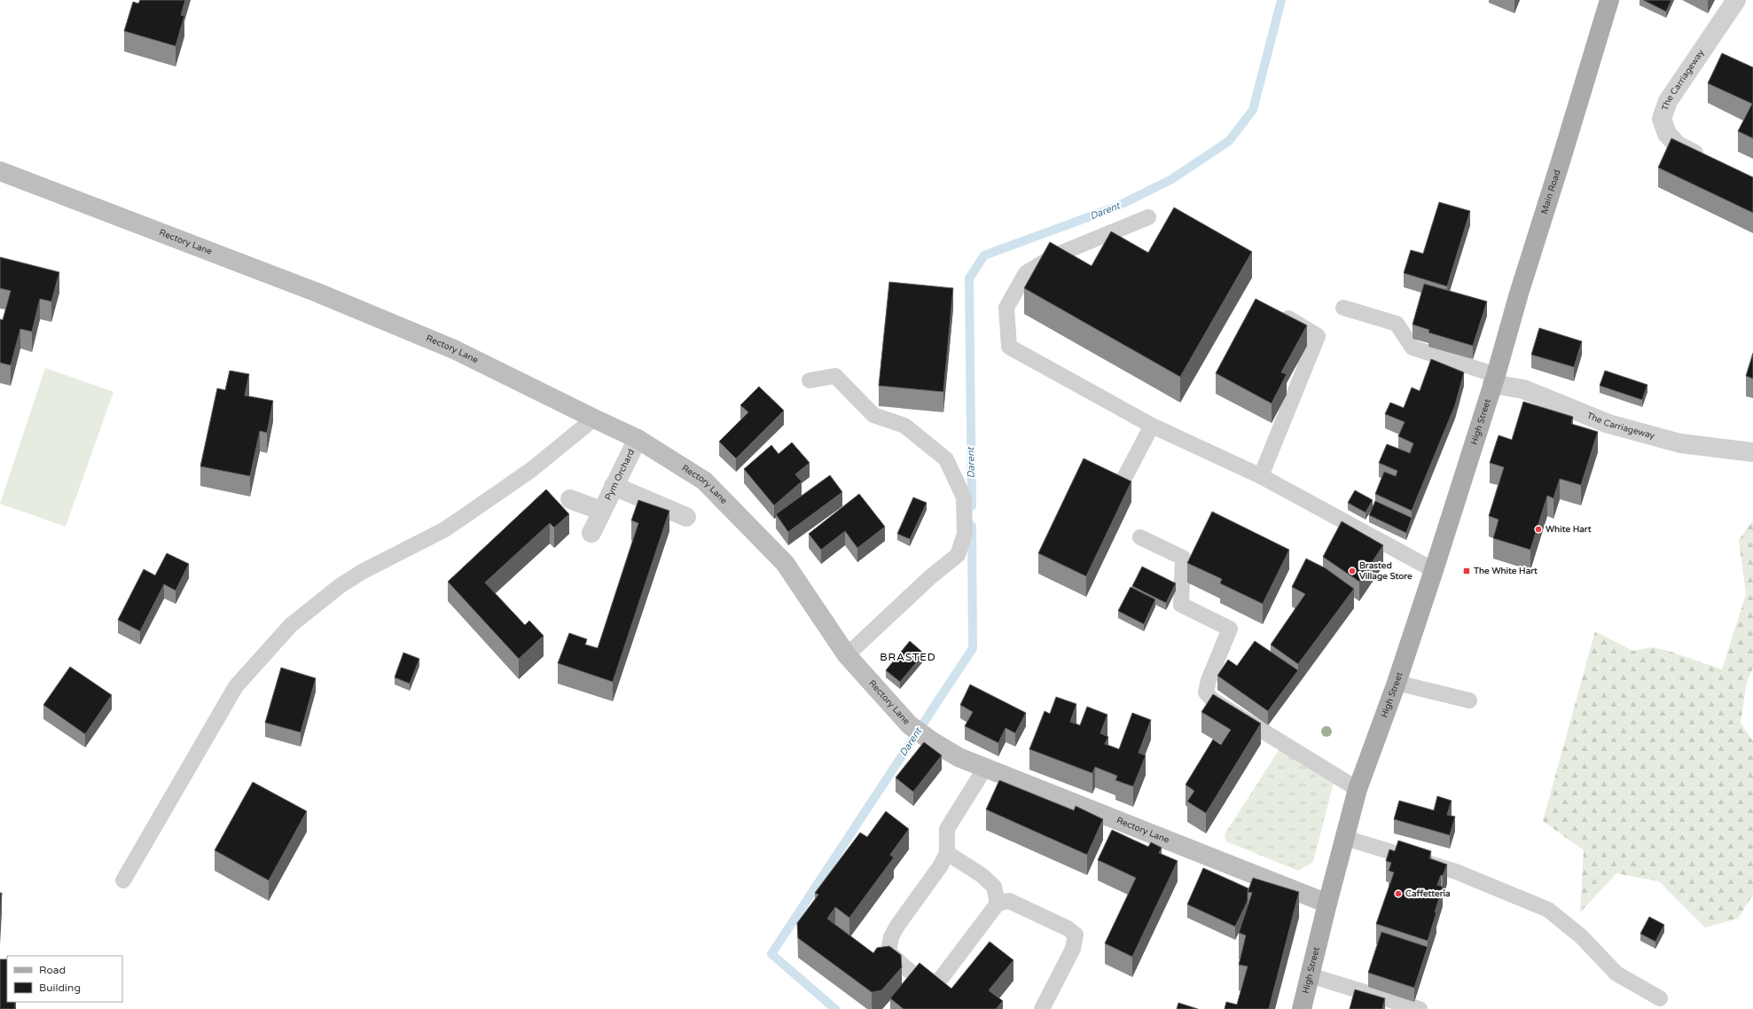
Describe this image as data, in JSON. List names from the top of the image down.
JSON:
{
  "streets": {
    "main road": ["Main Road", "High Street"],
    "street": ["The Carriageway", "Rectory Lane", "Pym Orchard"]
  },
  "crossings": [
    ["The Carriageway", "Main Road"],
    ["The Carriageway", "High Street"],
    ["Main Road", "High Street"],
    ["Rectory Lane", "High Street"],
    ["Rectory Lane", "Pym Orchard"]
  ],
  "districts": ["BRASTED"],
  "water": ["Darent"],
  "places": {
    "other": ["White Hart", "Brasted Village Store", "Caffetteria"],
    "transit": ["The White Hart"]
  },
  "legend": ["Road", "Building"]
}
